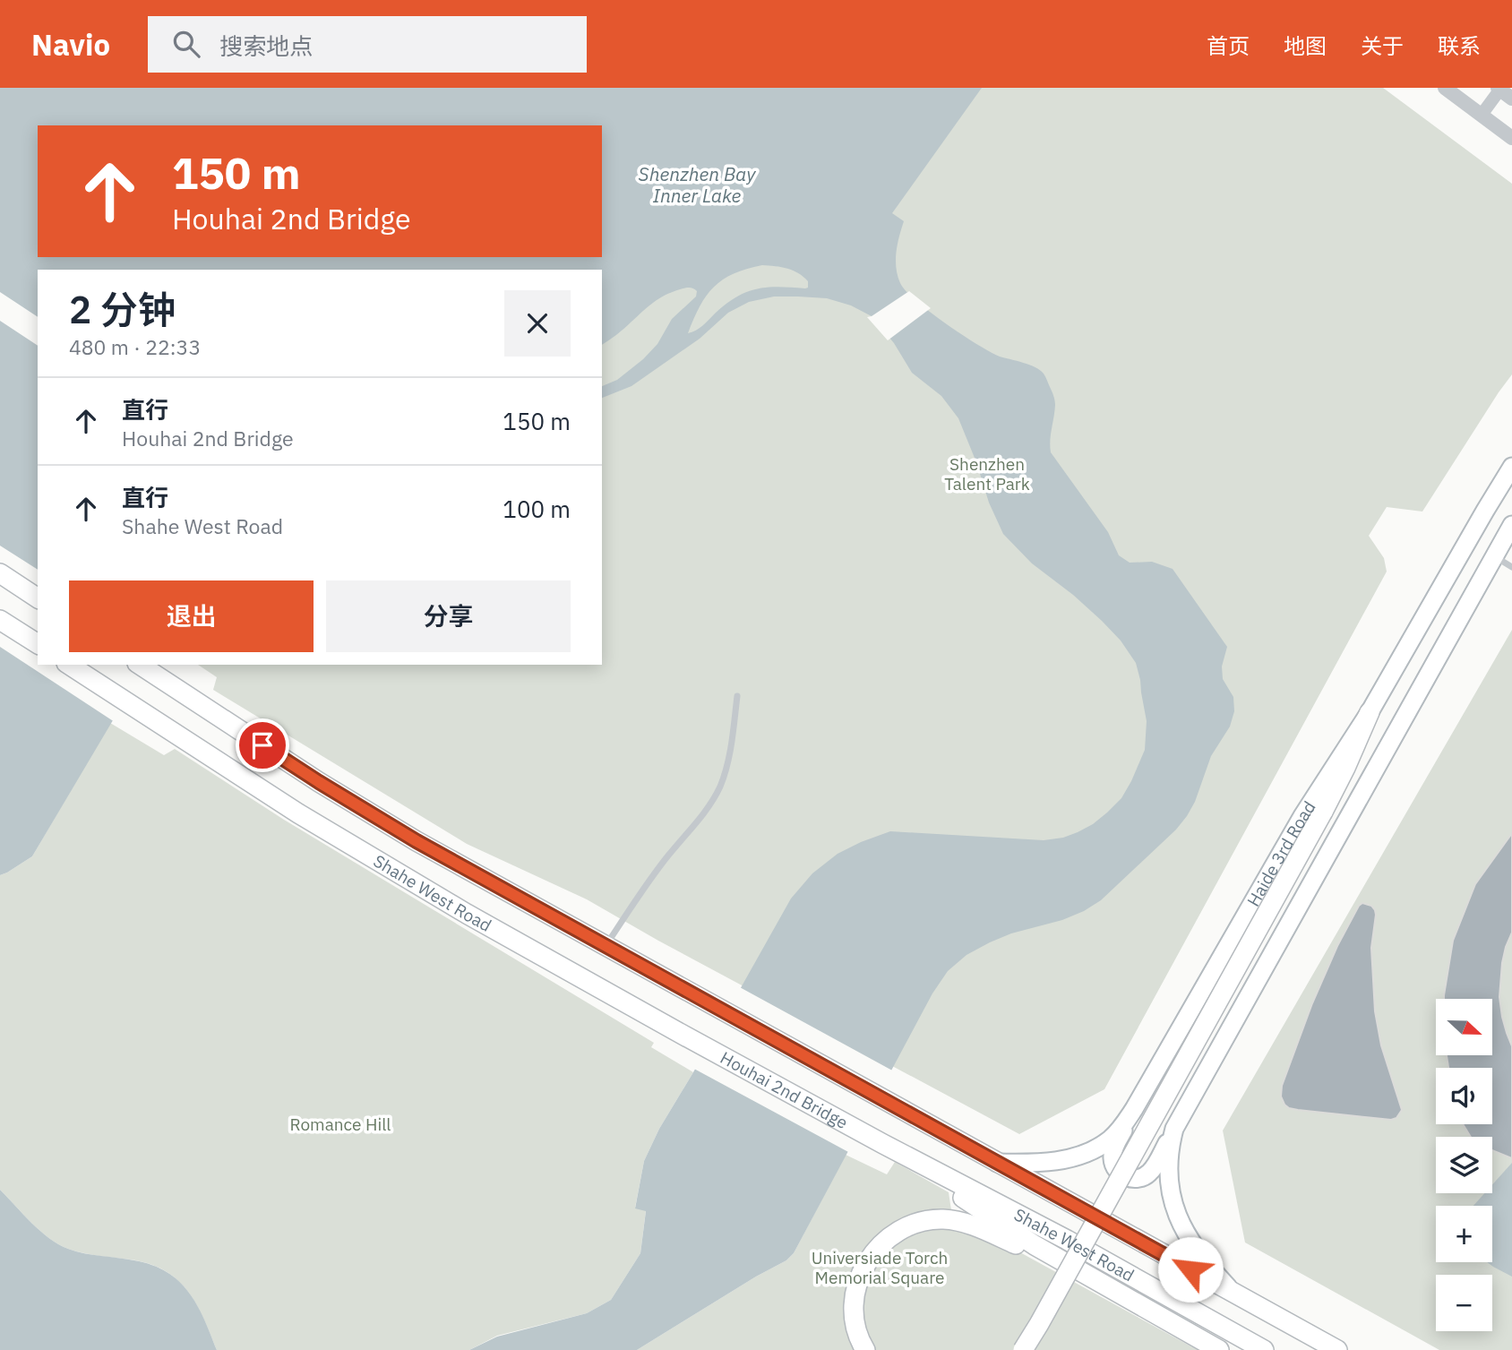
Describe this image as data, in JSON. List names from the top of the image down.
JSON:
{
  "streets": {
    "main road": ["Haide 3rd Road", "Shahe West Road", "Houhai 2nd Bridge"]
  },
  "crossings": [
    ["Haide 3rd Road", "Shahe West Road"],
    ["Shahe West Road", "Houhai 2nd Bridge"]
  ],
  "water": ["Shenzhen Bay Inner Lake"],
  "parks": ["Shenzhen Talent Park", "Romance Hill", "Universiade Torch Memorial Square"],
  "north": "right",
  "page": {
    "header": "Navio",
    "search": "搜索地点",
    "nav": [
      "首页",
      "地图",
      "关于",
      "联系"
    ],
    "turn": ["150 m", "Houhai 2nd Bridge"],
    "heading": ["2 分钟", "480 m · 22:33"],
    "list": [
      {
        "name": "直行",
        "note": "Houhai 2nd Bridge",
        "value": "150 m"
      },
      {
        "name": "直行",
        "note": "Shahe West Road",
        "value": "100 m"
      }
    ],
    "buttons": ["退出", "分享"],
    "map_buttons": ["+", "−"]
  }
}
